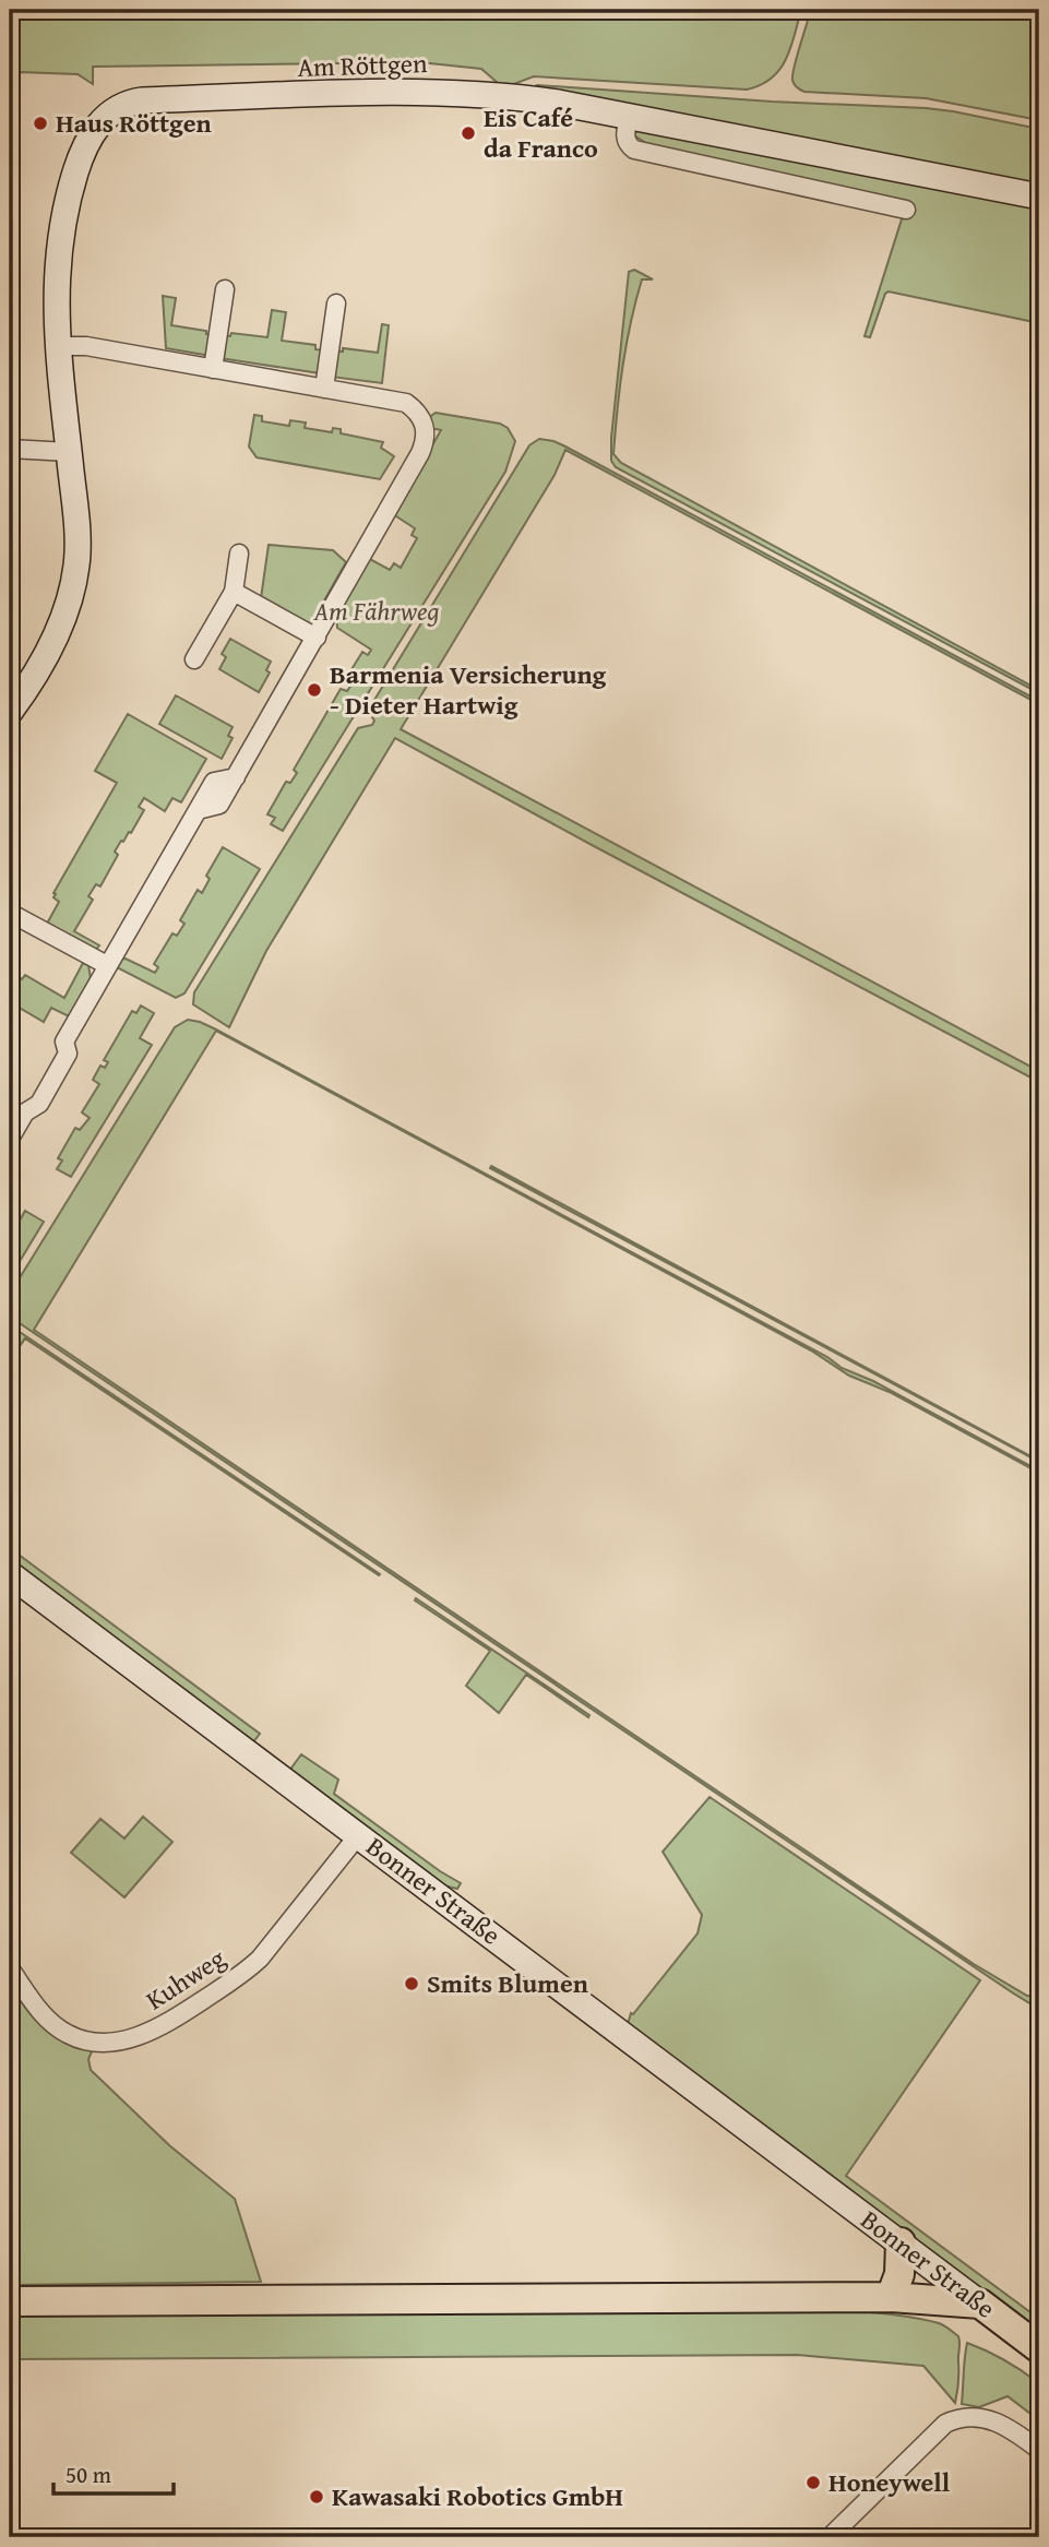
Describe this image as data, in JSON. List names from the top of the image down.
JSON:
{
  "streets": {
    "main road": ["Bonner Straße"],
    "street": ["Am Röttgen", "Kuhweg"]
  },
  "crossings": [
    ["Bonner Straße", "Kuhweg"]
  ],
  "parks": ["Am Fährweg"],
  "places": [
    "Haus Röttgen",
    "Eis Café da Franco",
    "Barmenia Versicherung - Dieter Hartwig",
    "Smits Blumen",
    "Honeywell",
    "Kawasaki Robotics GmbH"
  ],
  "scale_bar": "50 m"
}
